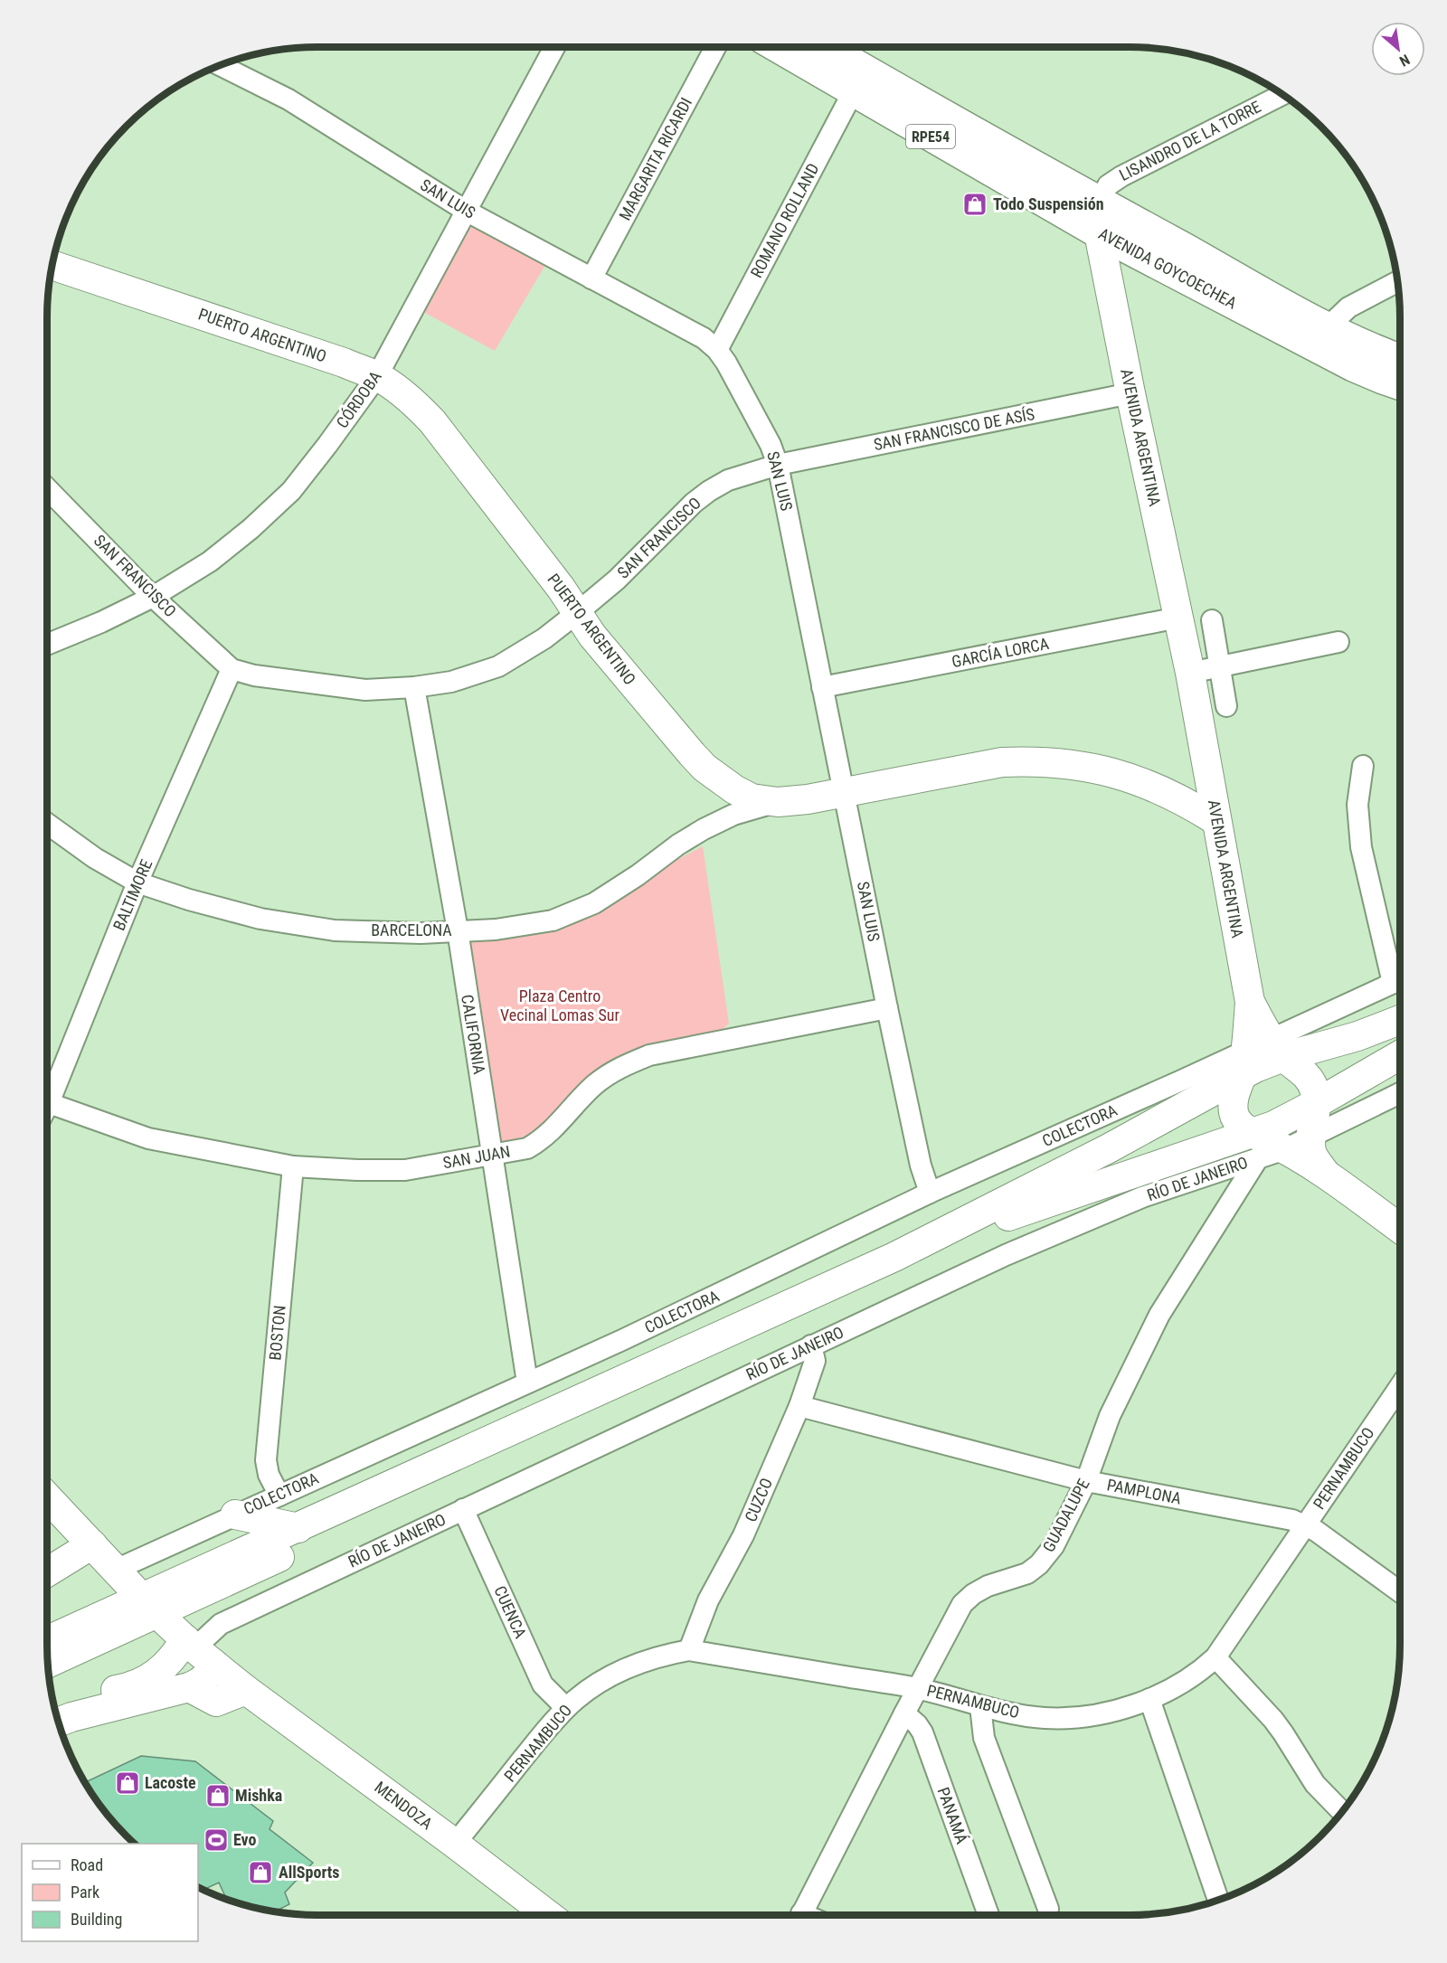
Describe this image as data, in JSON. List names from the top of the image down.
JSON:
{
  "streets": {
    "main road": [
      "RPE54",
      "AVENIDA GOYCOECHEA",
      "PUERTO ARGENTINO",
      "AVENIDA ARGENTINA",
      "MENDOZA"
    ],
    "street": [
      "LISANDRO DE LA TORRE",
      "MARGARITA RICARDI",
      "SAN LUIS",
      "ROMANO ROLLAND",
      "CÓRDOBA",
      "SAN FRANCISCO DE ASÍS",
      "SAN FRANCISCO",
      "GARCÍA LORCA",
      "BALTIMORE",
      "BARCELONA",
      "CALIFORNIA",
      "COLECTORA",
      "SAN JUAN",
      "RÍO DE JANEIRO",
      "BOSTON",
      "PERNAMBUCO",
      "PAMPLONA",
      "CUZCO",
      "GUADALUPE",
      "CUENCA",
      "PANAMÁ"
    ]
  },
  "crossings": [
    ["LISANDRO DE LA TORRE", "AVENIDA GOYCOECHEA"],
    ["LISANDRO DE LA TORRE", "AVENIDA ARGENTINA"],
    ["MARGARITA RICARDI", "SAN LUIS"],
    ["SAN LUIS", "ROMANO ROLLAND"],
    ["SAN LUIS", "PUERTO ARGENTINO"],
    ["SAN LUIS", "CÓRDOBA"],
    ["SAN LUIS", "SAN FRANCISCO DE ASÍS"],
    ["SAN LUIS", "SAN FRANCISCO"],
    ["SAN LUIS", "GARCÍA LORCA"],
    ["SAN LUIS", "COLECTORA"],
    ["SAN LUIS", "SAN JUAN"],
    ["ROMANO ROLLAND", "AVENIDA GOYCOECHEA"],
    ["AVENIDA GOYCOECHEA", "AVENIDA ARGENTINA"],
    ["PUERTO ARGENTINO", "CÓRDOBA"],
    ["PUERTO ARGENTINO", "AVENIDA ARGENTINA"],
    ["PUERTO ARGENTINO", "SAN FRANCISCO"],
    ["PUERTO ARGENTINO", "BARCELONA"],
    ["CÓRDOBA", "SAN FRANCISCO"],
    ["SAN FRANCISCO DE ASÍS", "AVENIDA ARGENTINA"],
    ["SAN FRANCISCO DE ASÍS", "SAN FRANCISCO"],
    ["AVENIDA ARGENTINA", "GARCÍA LORCA"],
    ["AVENIDA ARGENTINA", "COLECTORA"],
    ["AVENIDA ARGENTINA", "RÍO DE JANEIRO"],
    ["AVENIDA ARGENTINA", "GUADALUPE"],
    ["SAN FRANCISCO", "BALTIMORE"],
    ["BALTIMORE", "BARCELONA"],
    ["BARCELONA", "CALIFORNIA"],
    ["CALIFORNIA", "COLECTORA"],
    ["CALIFORNIA", "SAN JUAN"],
    ["COLECTORA", "BOSTON"],
    ["COLECTORA", "MENDOZA"],
    ["SAN JUAN", "BOSTON"],
    ["RÍO DE JANEIRO", "CUZCO"],
    ["RÍO DE JANEIRO", "GUADALUPE"],
    ["RÍO DE JANEIRO", "CUENCA"],
    ["RÍO DE JANEIRO", "MENDOZA"],
    ["PERNAMBUCO", "PAMPLONA"],
    ["PERNAMBUCO", "CUZCO"],
    ["PERNAMBUCO", "GUADALUPE"],
    ["PERNAMBUCO", "CUENCA"],
    ["PERNAMBUCO", "MENDOZA"],
    ["PAMPLONA", "CUZCO"],
    ["PAMPLONA", "GUADALUPE"],
    ["GUADALUPE", "PANAMÁ"]
  ],
  "parks": ["Plaza Centro Vecinal Lomas Sur"],
  "places": {
    "shop": [
      "Todo Suspensión",
      "Lacoste",
      "Mishka",
      "AllSports"
    ],
    "sports": ["Evo"]
  },
  "legend": ["Road", "Park", "Building"],
  "north": "bottom right"
}
